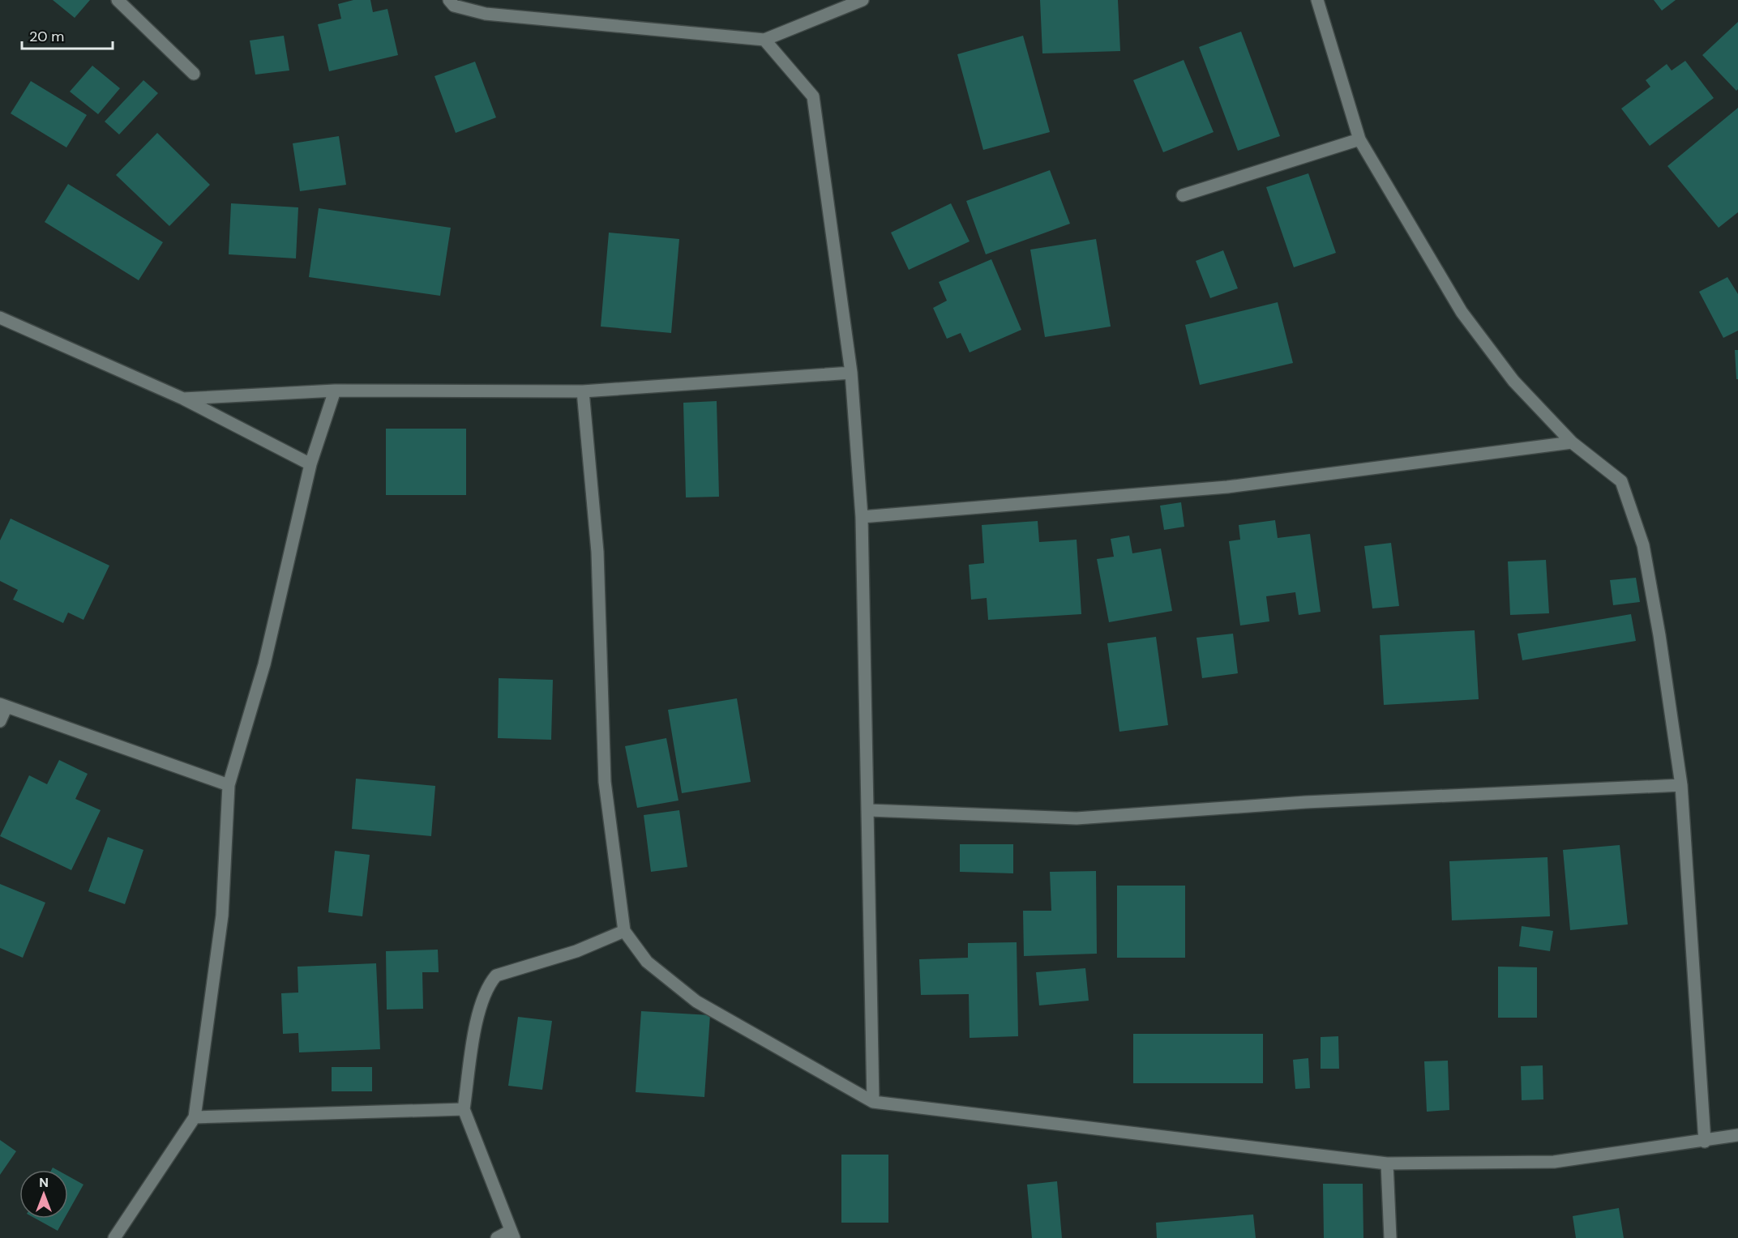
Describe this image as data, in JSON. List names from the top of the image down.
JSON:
{
  "scale_bar": "20 m",
  "north": "top"
}
